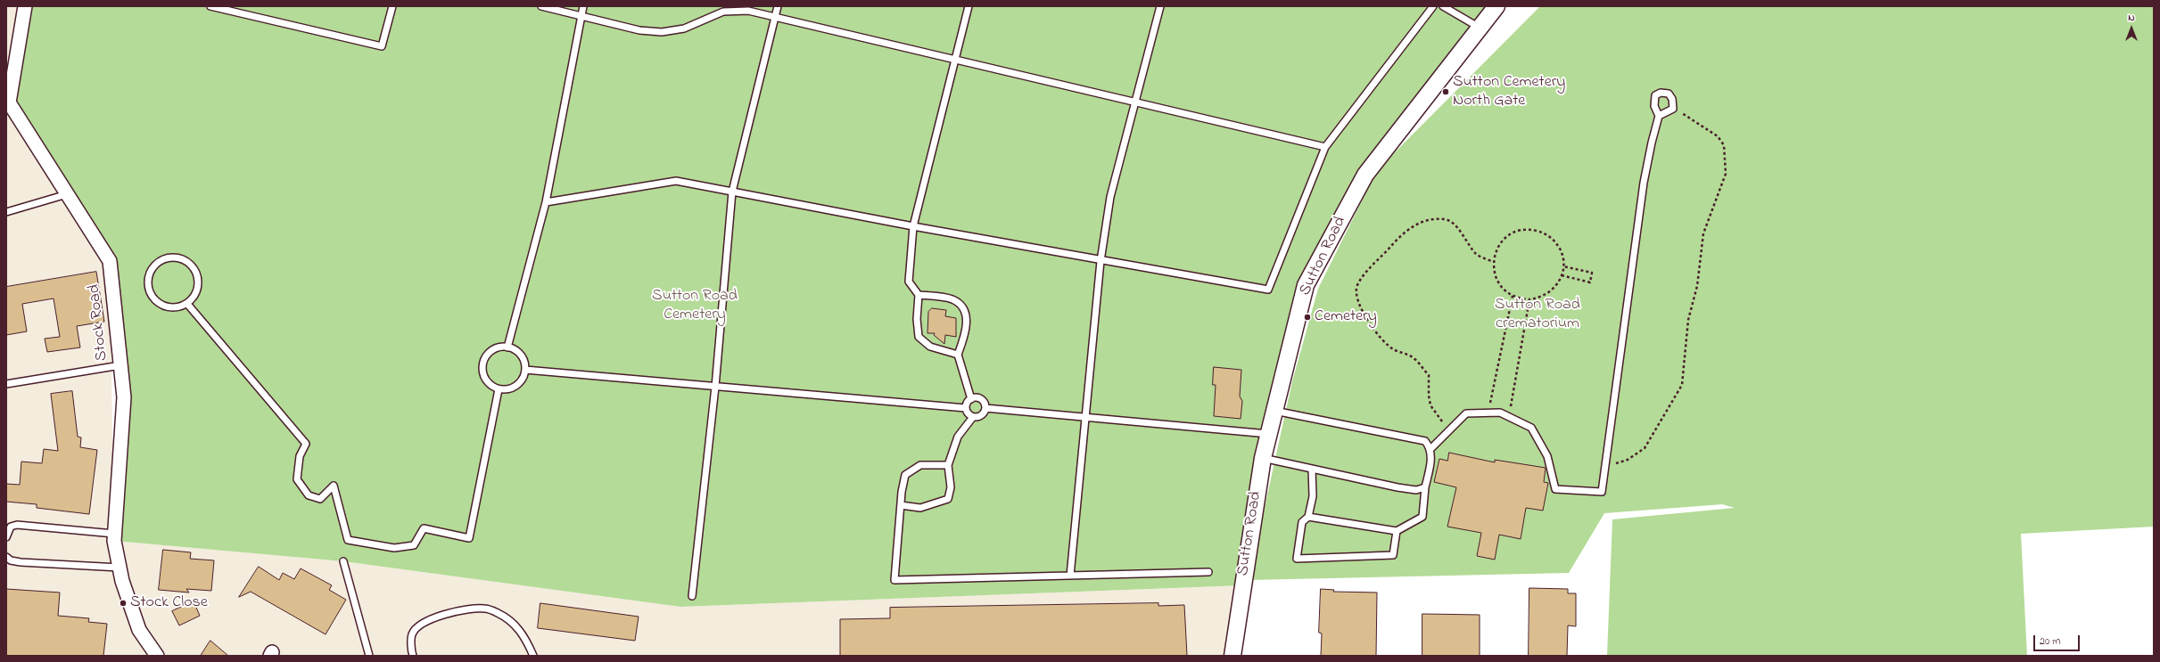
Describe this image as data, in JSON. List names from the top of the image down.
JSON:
{
  "streets": {
    "street": ["Sutton Road", "Stock Road"]
  },
  "parks": ["Sutton Road Cemetery", "Sutton Road crematorium"],
  "places": ["Sutton Cemetery North Gate", "Cemetery", "Stock Close"],
  "scale_bar": "20 m",
  "north": "top"
}
